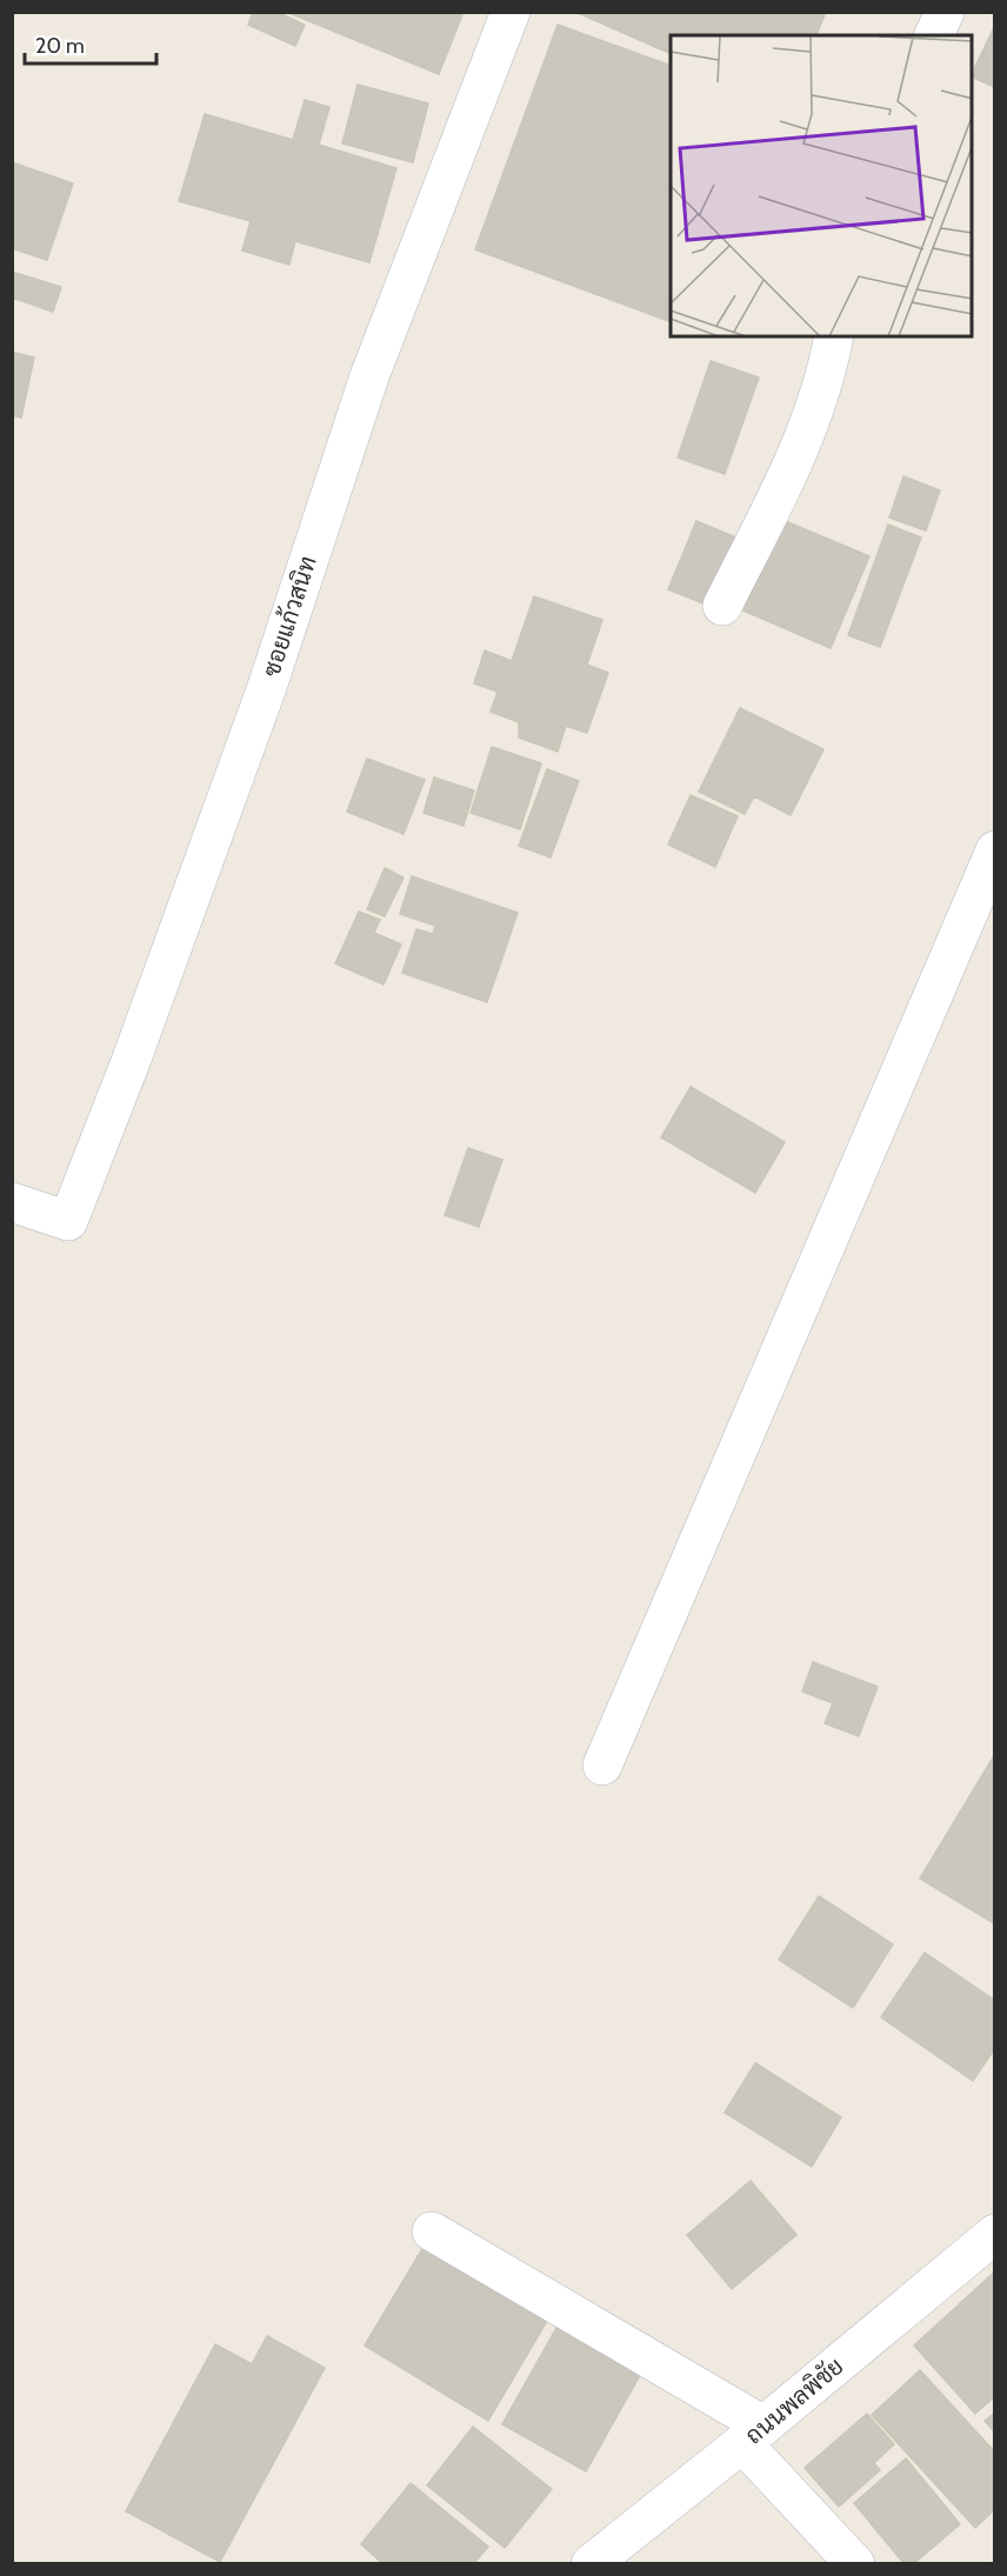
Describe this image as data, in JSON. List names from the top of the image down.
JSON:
{
  "streets": {
    "street": ["ซอยแก้วสนิท", "ถนนพลพิชัย"]
  },
  "scale_bar": "20 m"
}
